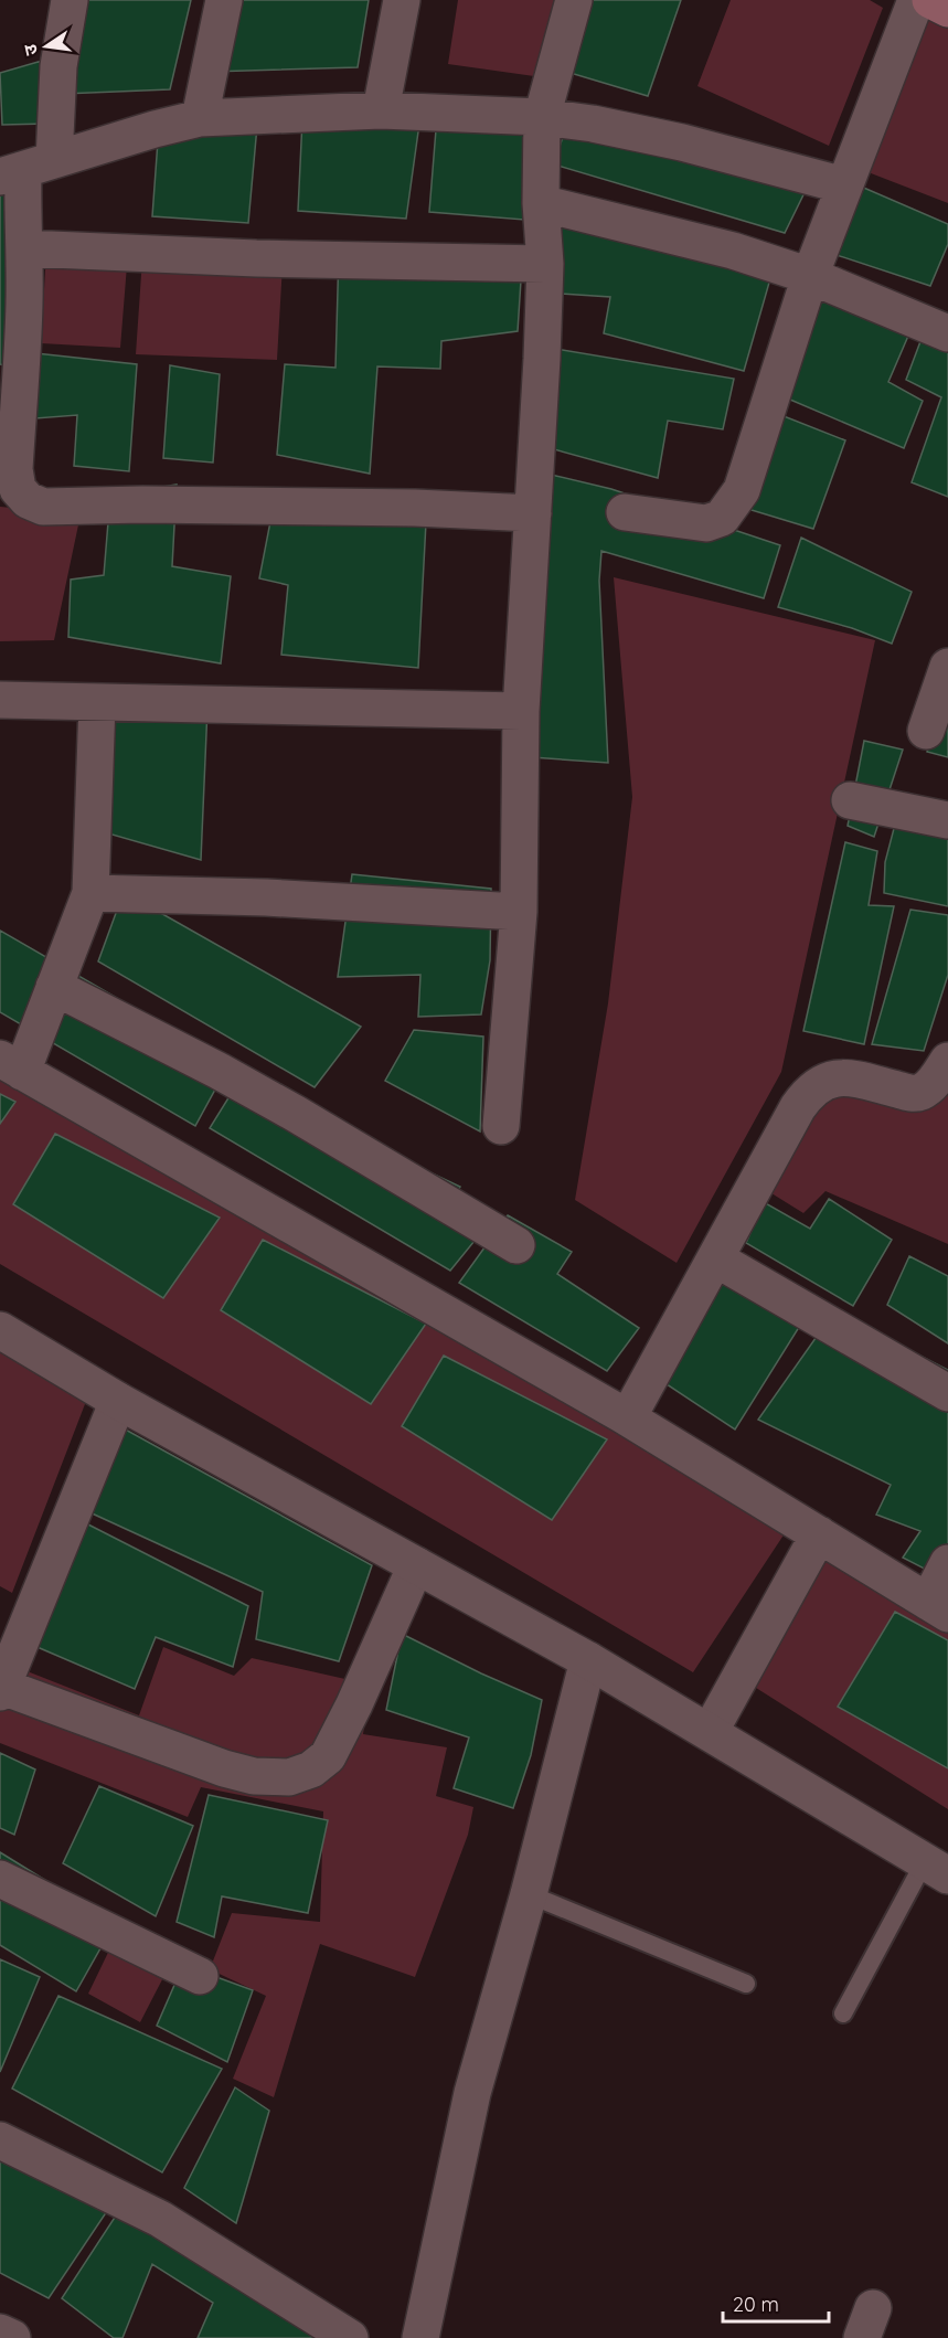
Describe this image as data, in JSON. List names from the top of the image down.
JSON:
{
  "scale_bar": "20 m",
  "north": "left"
}
